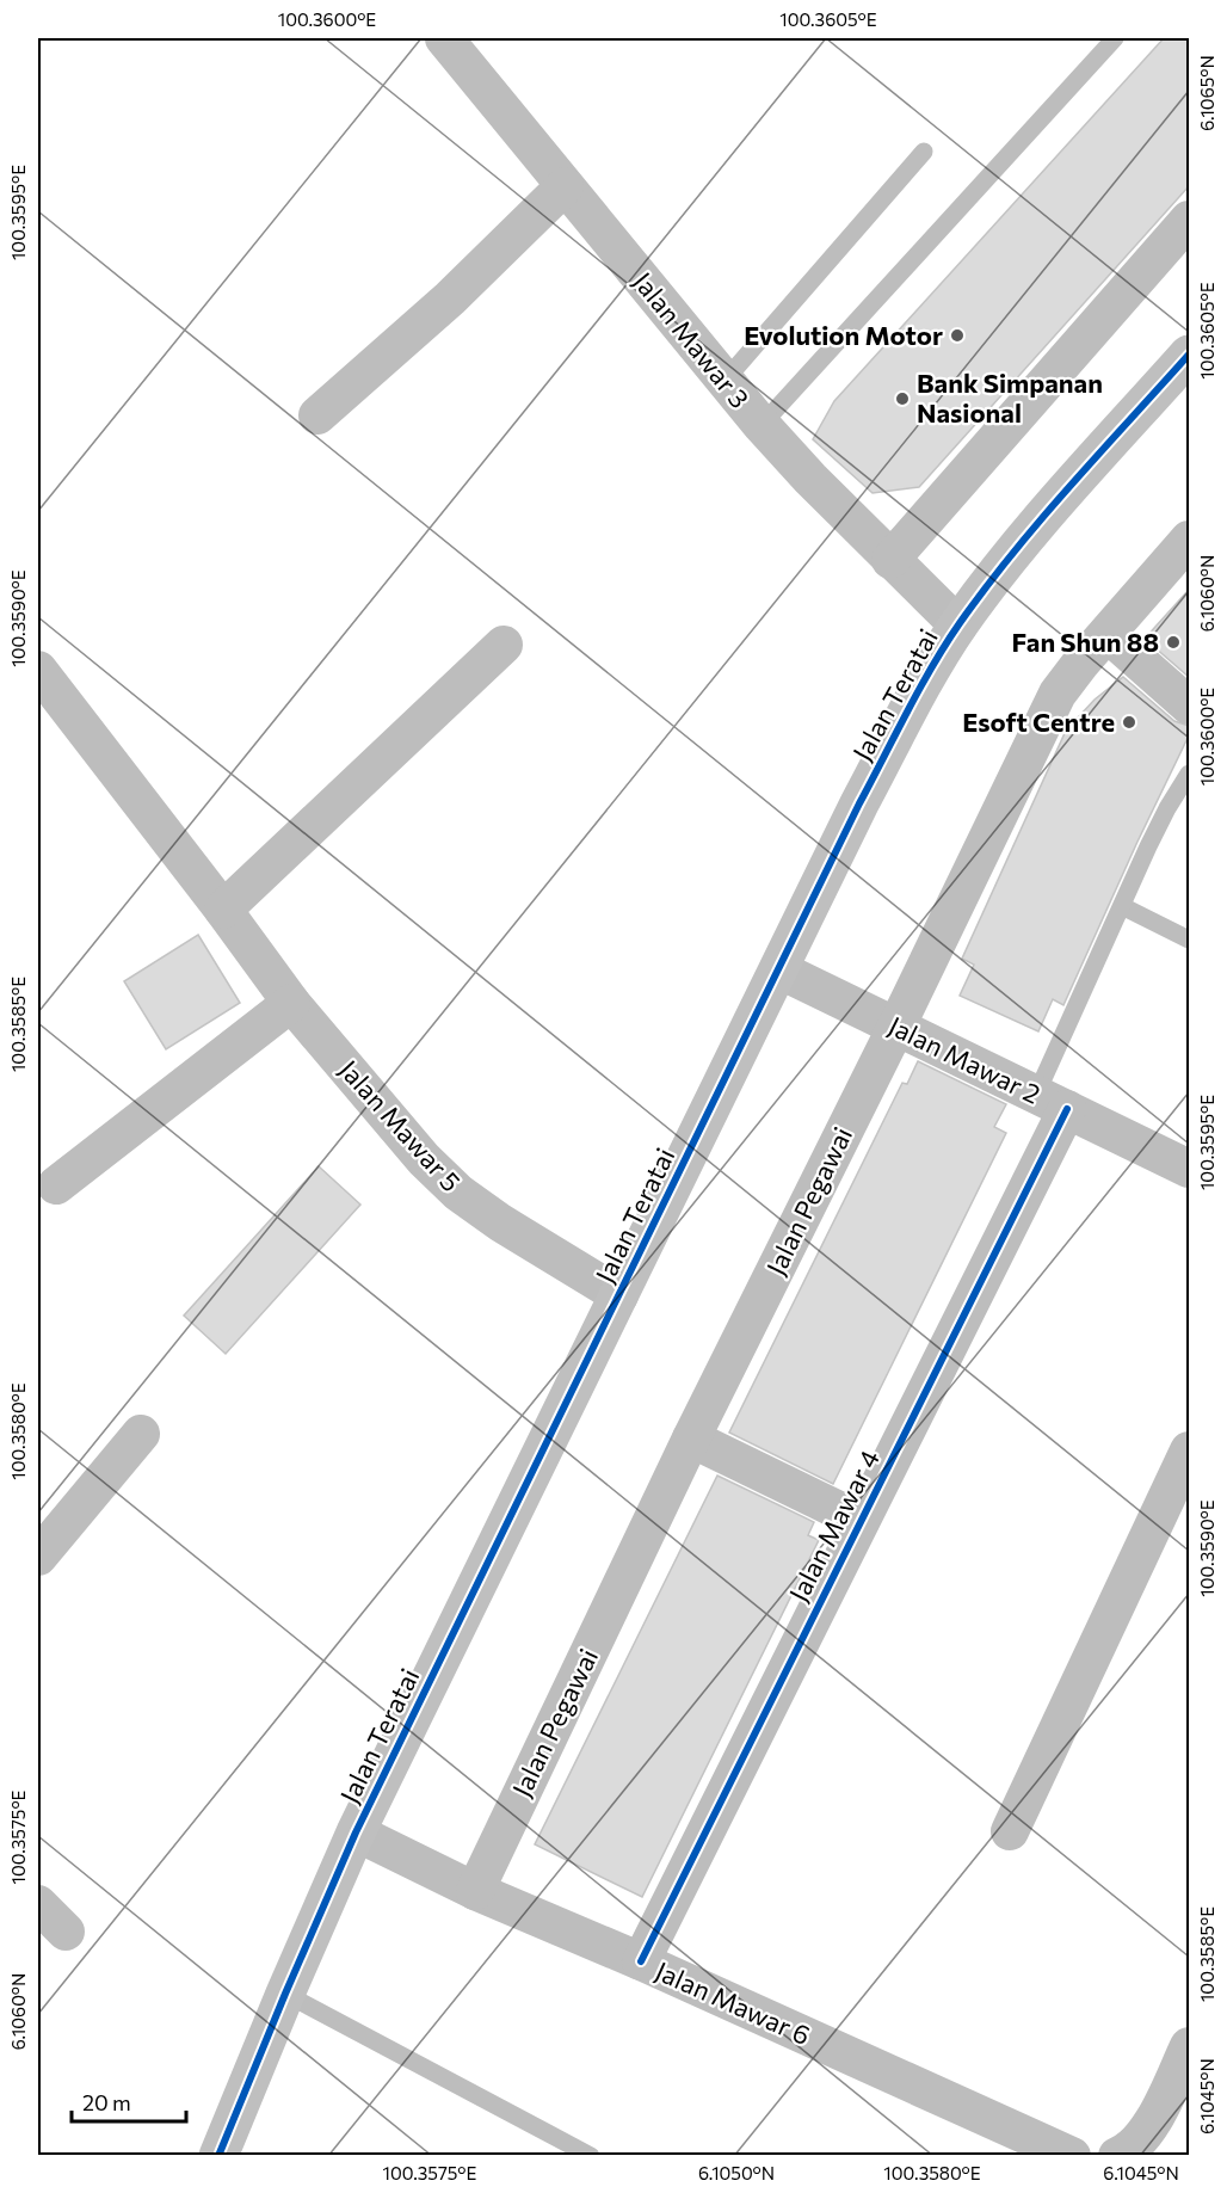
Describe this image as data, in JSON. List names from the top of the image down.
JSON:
{
  "streets": {
    "street": [
      "Jalan Mawar 3",
      "Jalan Teratai",
      "Jalan Mawar 2",
      "Jalan Mawar 5",
      "Jalan Pegawai",
      "Jalan Mawar 4",
      "Jalan Mawar 6"
    ]
  },
  "crossings": [
    ["Jalan Mawar 3", "Jalan Teratai"],
    ["Jalan Teratai", "Jalan Mawar 2"],
    ["Jalan Teratai", "Jalan Mawar 5"],
    ["Jalan Teratai", "Jalan Mawar 6"],
    ["Jalan Mawar 2", "Jalan Pegawai"],
    ["Jalan Mawar 2", "Jalan Mawar 4"],
    ["Jalan Pegawai", "Jalan Mawar 6"],
    ["Jalan Mawar 4", "Jalan Mawar 6"]
  ],
  "places": [
    "Evolution Motor",
    "Bank Simpanan Nasional",
    "Fan Shun 88",
    "Esoft Centre"
  ],
  "scale_bar": "20 m",
  "coordinates": [
    "100.3600°E",
    "100.3605°E",
    "6.1065°N",
    "100.3595°E",
    "6.1060°N",
    "100.3590°E",
    "100.3585°E",
    "100.3580°E",
    "100.3575°E",
    "6.1045°N",
    "6.1050°N"
  ]
}
